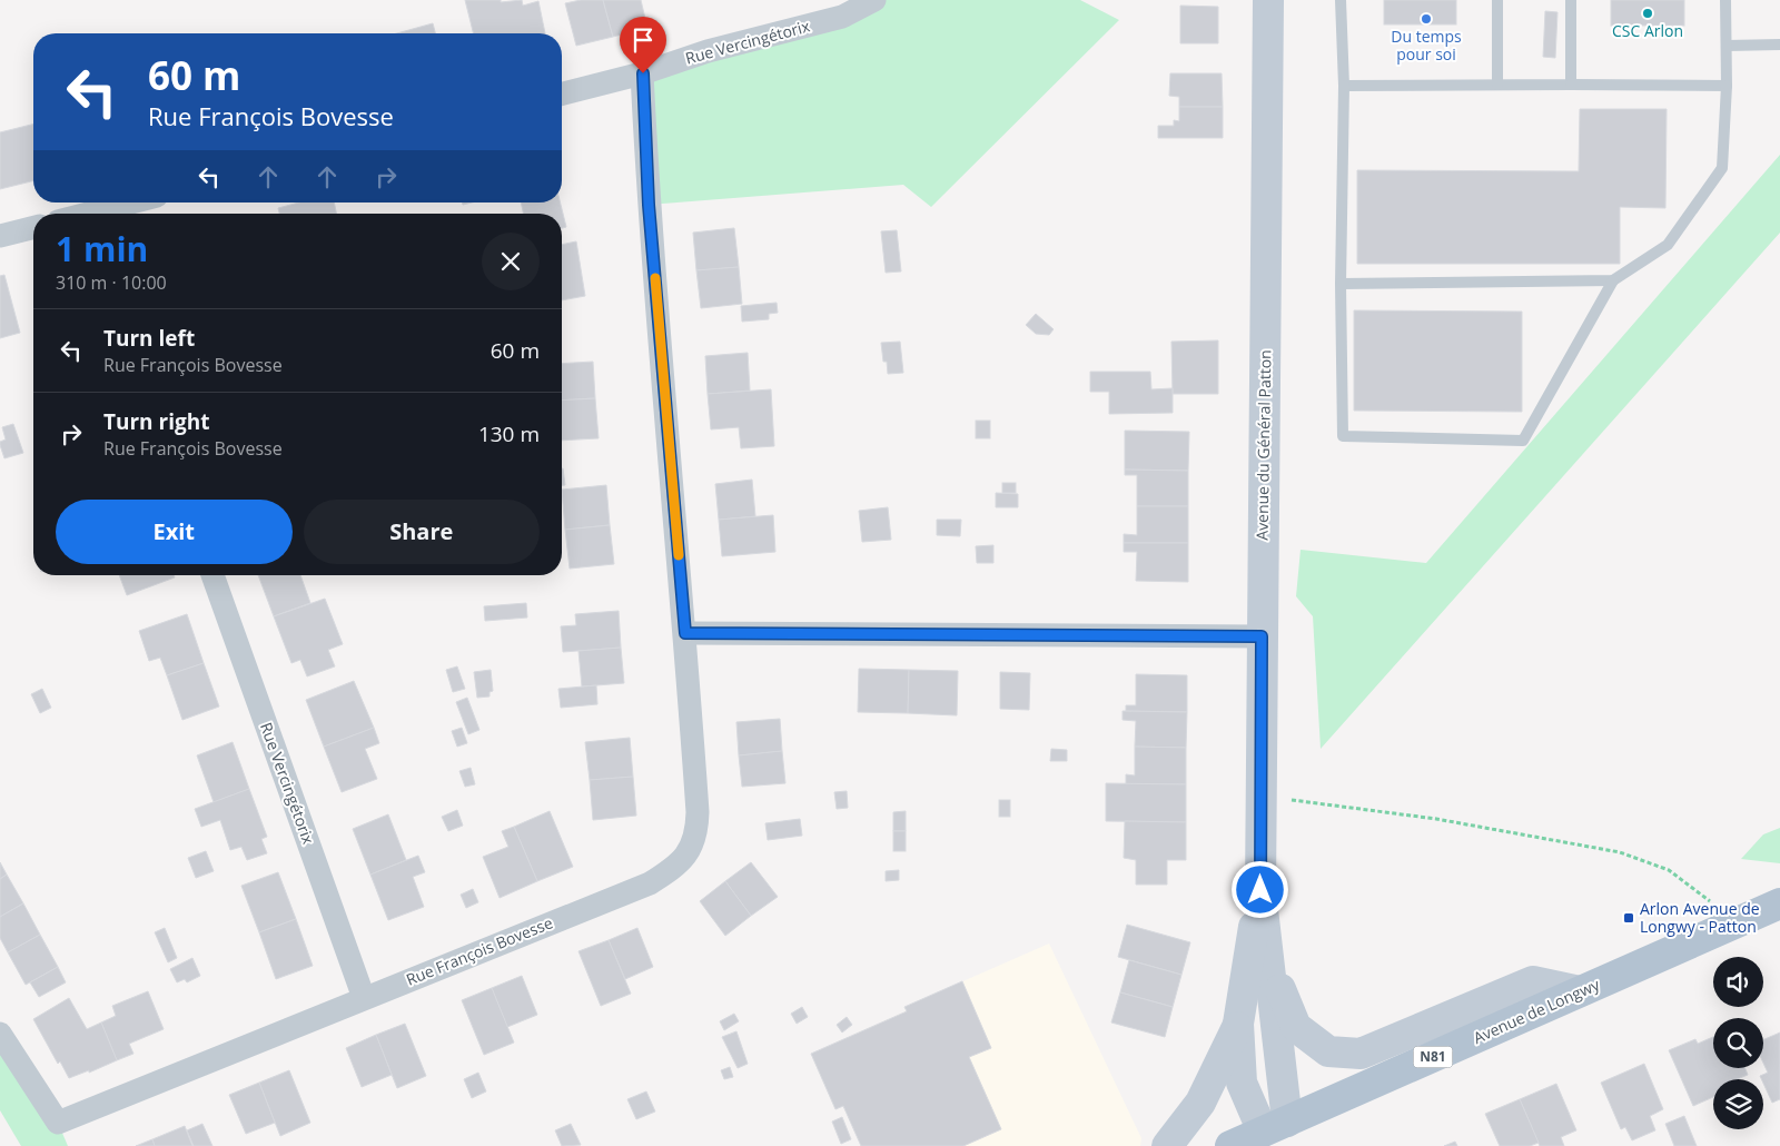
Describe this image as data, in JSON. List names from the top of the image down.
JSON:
{
  "streets": {
    "main road": ["Avenue du Général Patton", "Avenue de Longwy", "N81"],
    "street": ["Rue Vercingétorix", "Rue François Bovesse"]
  },
  "crossings": [
    ["Rue Vercingétorix", "Rue François Bovesse"],
    ["Avenue du Général Patton", "N81"],
    ["Avenue de Longwy", "N81"]
  ],
  "places": {
    "other": ["CSC Arlon", "Du temps pour soi"],
    "transit": ["Arlon Avenue de Longwy - Patton"]
  },
  "page": {
    "turn": ["60 m", "Rue François Bovesse"],
    "heading": ["1 min", "310 m · 10:00"],
    "list": [
      {
        "name": "Turn left",
        "note": "Rue François Bovesse",
        "value": "60 m"
      },
      {
        "name": "Turn right",
        "note": "Rue François Bovesse",
        "value": "130 m"
      }
    ],
    "buttons": ["Exit", "Share"]
  }
}
